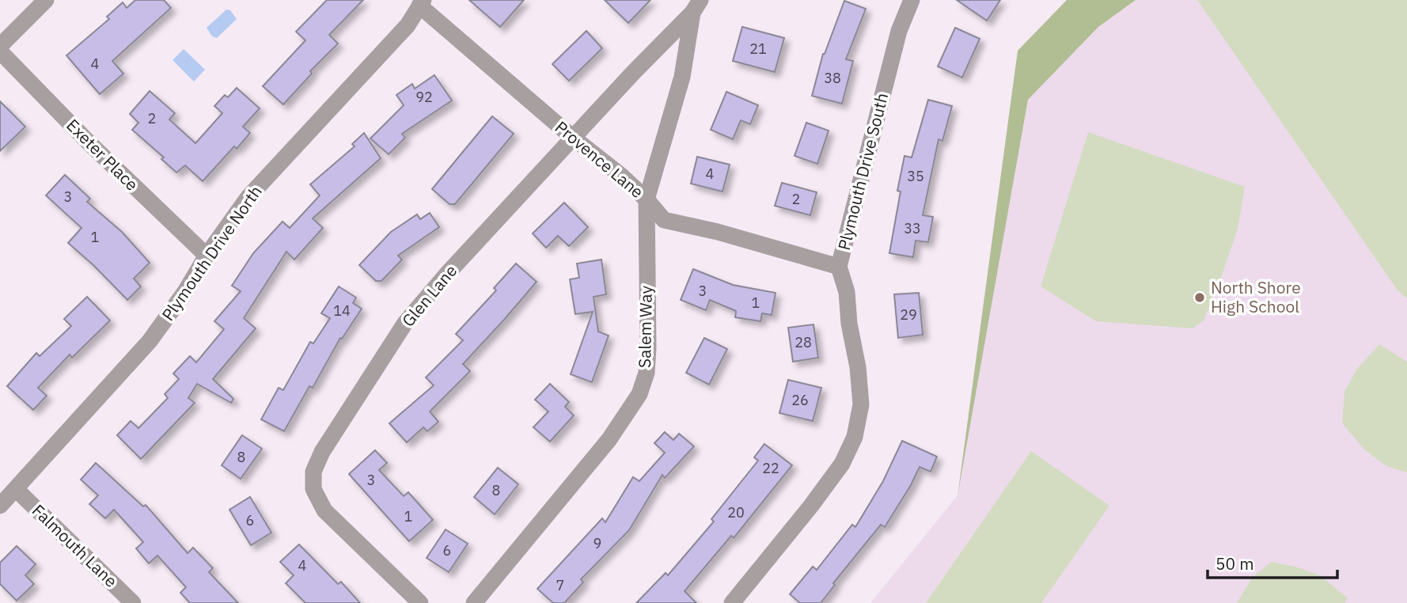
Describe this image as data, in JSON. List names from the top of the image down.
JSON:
{
  "streets": {
    "street": [
      "Exeter Place",
      "Provence Lane",
      "Plymouth Drive South",
      "Plymouth Drive North",
      "Glen Lane",
      "Salem Way",
      "Falmouth Lane"
    ]
  },
  "crossings": [
    ["Exeter Place", "Plymouth Drive North"],
    ["Provence Lane", "Plymouth Drive South"],
    ["Provence Lane", "Plymouth Drive North"],
    ["Provence Lane", "Glen Lane"],
    ["Provence Lane", "Salem Way"],
    ["Plymouth Drive North", "Falmouth Lane"],
    ["Glen Lane", "Salem Way"]
  ],
  "places": ["North Shore High School"],
  "house_numbers": [
    "21",
    "4",
    "38",
    "92",
    "2",
    "4",
    "35",
    "3",
    "2",
    "33",
    "1",
    "3",
    "1",
    "14",
    "29",
    "28",
    "26",
    "8",
    "22",
    "3",
    "8",
    "20",
    "1",
    "6",
    "9",
    "6",
    "4",
    "7"
  ],
  "scale_bar": "50 m"
}
